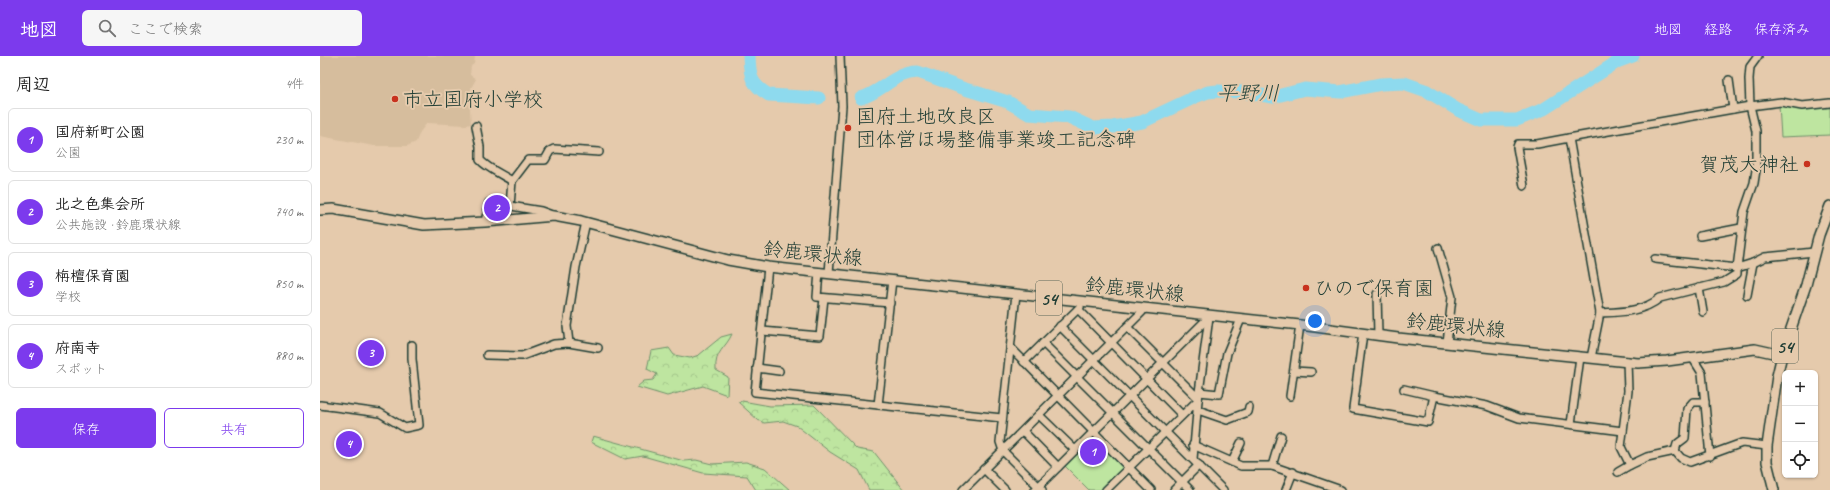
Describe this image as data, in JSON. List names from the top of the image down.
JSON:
{
  "streets": {
    "main road": ["鈴鹿環状線", "54"]
  },
  "crossings": [
    ["鈴鹿環状線", "54"]
  ],
  "water": ["平野川"],
  "places": [
    "市立国府小学校",
    "国府土地改良区 団体営ほ場整備事業竣工記念碑",
    "賀茂大神社",
    "ひので保育園"
  ],
  "page": {
    "header": "地図",
    "search": "ここで検索",
    "nav": ["地図", "経路", "保存済み"],
    "heading": ["周辺", "4件"],
    "list": [
      {
        "mark": "1",
        "name": "国府新町公園",
        "note": "公園",
        "value": "230 m"
      },
      {
        "mark": "2",
        "name": "北之色集会所",
        "note": "公共施設 · 鈴鹿環状線",
        "value": "740 m"
      },
      {
        "mark": "3",
        "name": "栴檀保育園",
        "note": "学校",
        "value": "850 m"
      },
      {
        "mark": "4",
        "name": "府南寺",
        "note": "スポット",
        "value": "880 m"
      }
    ],
    "pins": [
      "2",
      "3",
      "4",
      "1"
    ],
    "map_buttons": ["+", "−"],
    "buttons": ["保存", "共有"]
  }
}
